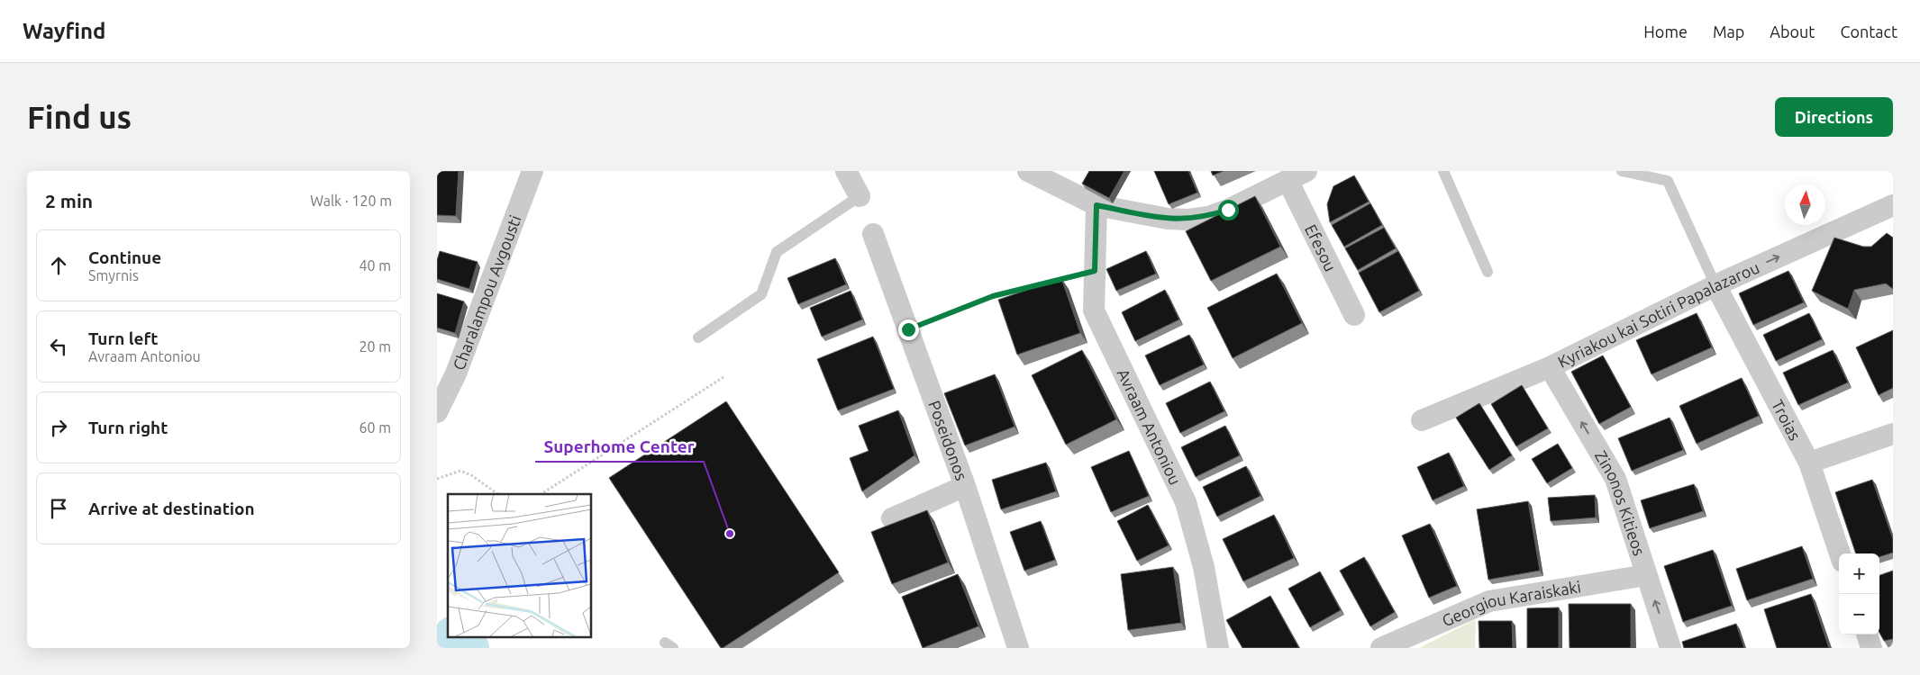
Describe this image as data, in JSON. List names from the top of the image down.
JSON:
{
  "streets": {
    "street": [
      "Efesou",
      "Charalampou Avgousti",
      "Kyriakou kai Sotiri Papalazarou",
      "Troias",
      "Avraam Antoniou",
      "Poseidonos",
      "Zinonos Kitieos",
      "Georgiou Karaiskaki"
    ]
  },
  "crossings": [
    ["Kyriakou kai Sotiri Papalazarou", "Troias"],
    ["Kyriakou kai Sotiri Papalazarou", "Zinonos Kitieos"],
    ["Zinonos Kitieos", "Georgiou Karaiskaki"]
  ],
  "one_way": ["Kyriakou kai Sotiri Papalazarou", "Zinonos Kitieos"],
  "places": ["Superhome Center"],
  "north": "top",
  "page": {
    "header": "Wayfind",
    "nav": [
      "Home",
      "Map",
      "About",
      "Contact"
    ],
    "buttons": "Directions",
    "title": "Find us",
    "heading": ["2 min", "Walk · 120 m"],
    "list": [
      ["Continue", "Smyrnis", "40 m"],
      ["Turn left", "Avraam Antoniou", "20 m"],
      ["Turn right", "60 m"],
      "Arrive at destination"
    ],
    "map_buttons": ["+", "−"]
  }
}
